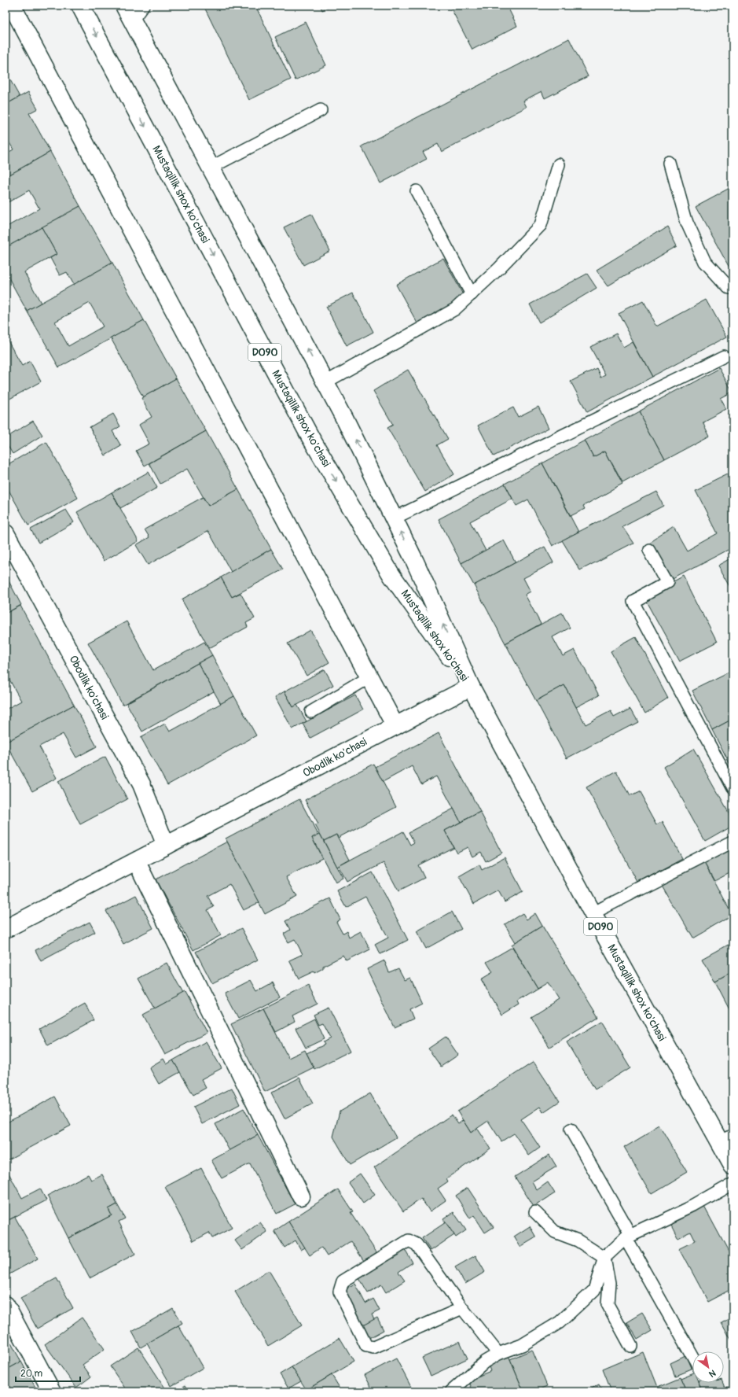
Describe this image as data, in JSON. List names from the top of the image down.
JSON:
{
  "streets": {
    "street": ["Mustaqillik shox ko'chasi", "D090", "Obodlik ko'chasi"]
  },
  "crossings": [
    ["Mustaqillik shox ko'chasi", "Obodlik ko'chasi"]
  ],
  "scale_bar": "20 m",
  "north": "bottom right"
}
